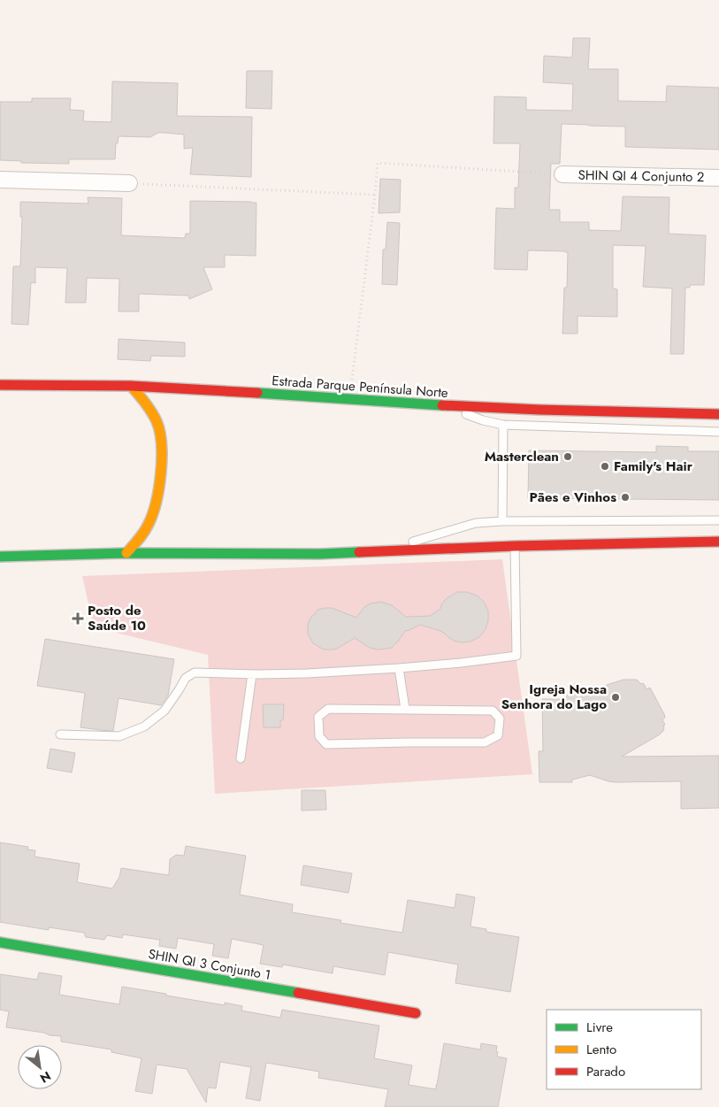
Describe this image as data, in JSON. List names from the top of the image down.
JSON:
{
  "streets": {
    "main road": ["Estrada Parque Península Norte", "SHIN QI 3 Conjunto 1"],
    "street": ["SHIN QI 4 Conjunto 2"]
  },
  "places": {
    "other": [
      "Masterclean",
      "Family's Hair",
      "Pães e Vinhos",
      "Igreja Nossa Senhora do Lago"
    ],
    "health": ["Posto de Saúde 10"]
  },
  "legend": ["Livre", "Lento", "Parado"],
  "north": "bottom right"
}
